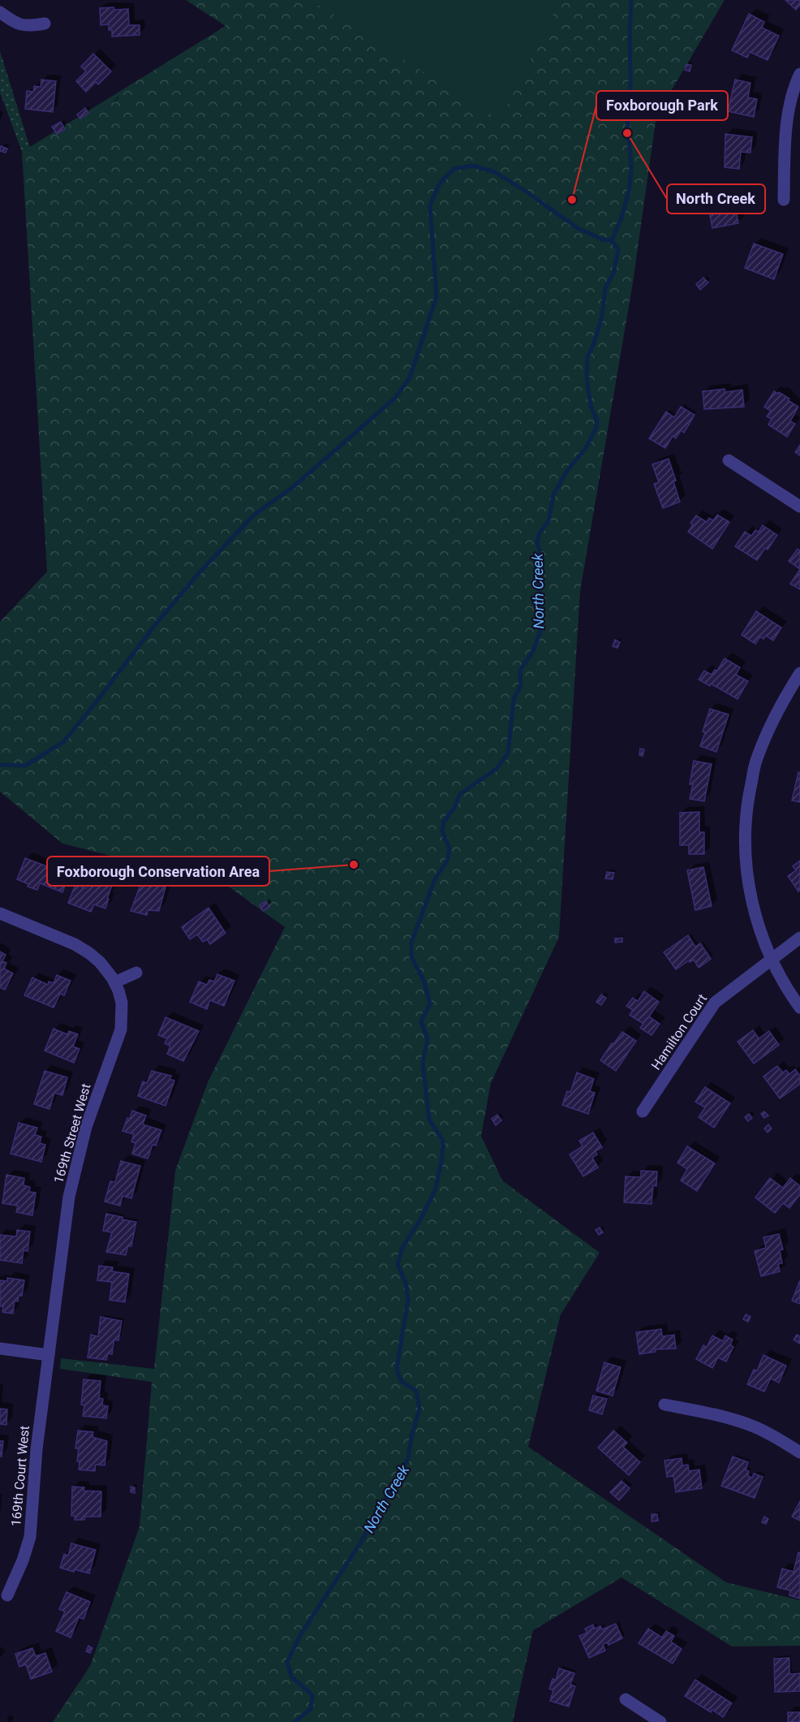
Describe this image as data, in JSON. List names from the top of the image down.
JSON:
{
  "streets": {
    "street": ["Hamilton Court", "169th Street West", "169th Court West"]
  },
  "crossings": [
    ["169th Street West", "169th Court West"]
  ],
  "water": ["North Creek"],
  "places": ["North Creek", "Foxborough Park", "Foxborough Conservation Area"]
}
